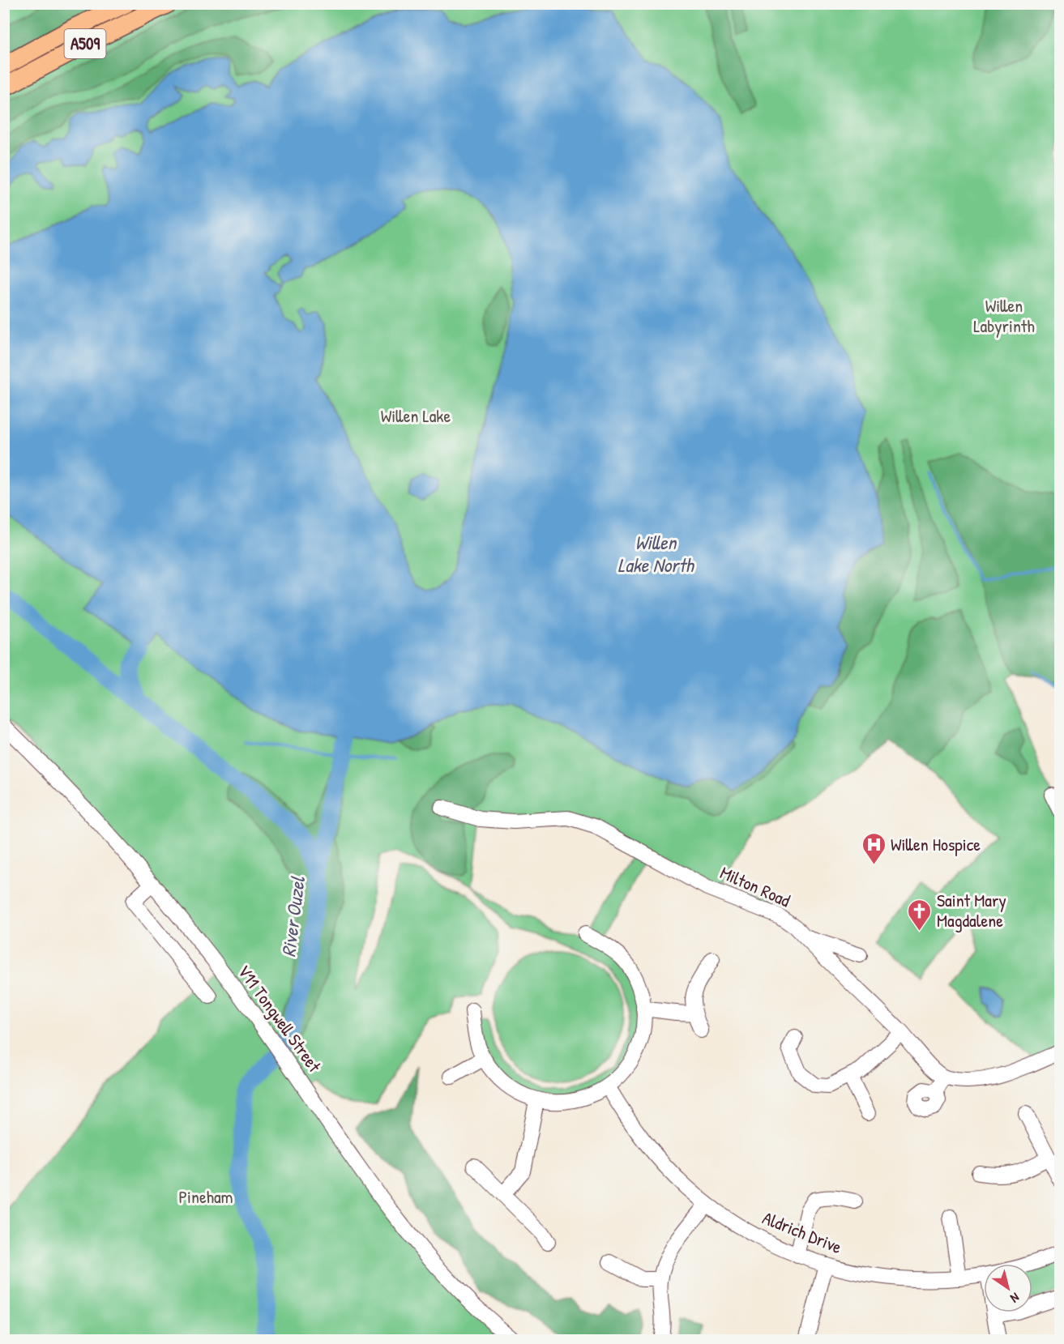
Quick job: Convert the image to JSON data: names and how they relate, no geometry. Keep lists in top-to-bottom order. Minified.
{"streets":{"main road":["A509"],"street":["Milton Road","V11 Tongwell Street","Aldrich Drive"]},"water":["Willen Lake North","River Ouzel"],"parks":["Willen Labyrinth","Willen Lake","Pineham"],"places":{"hospital":["Willen Hospice"],"church":["Saint Mary Magdalene"]},"north":"bottom right"}
